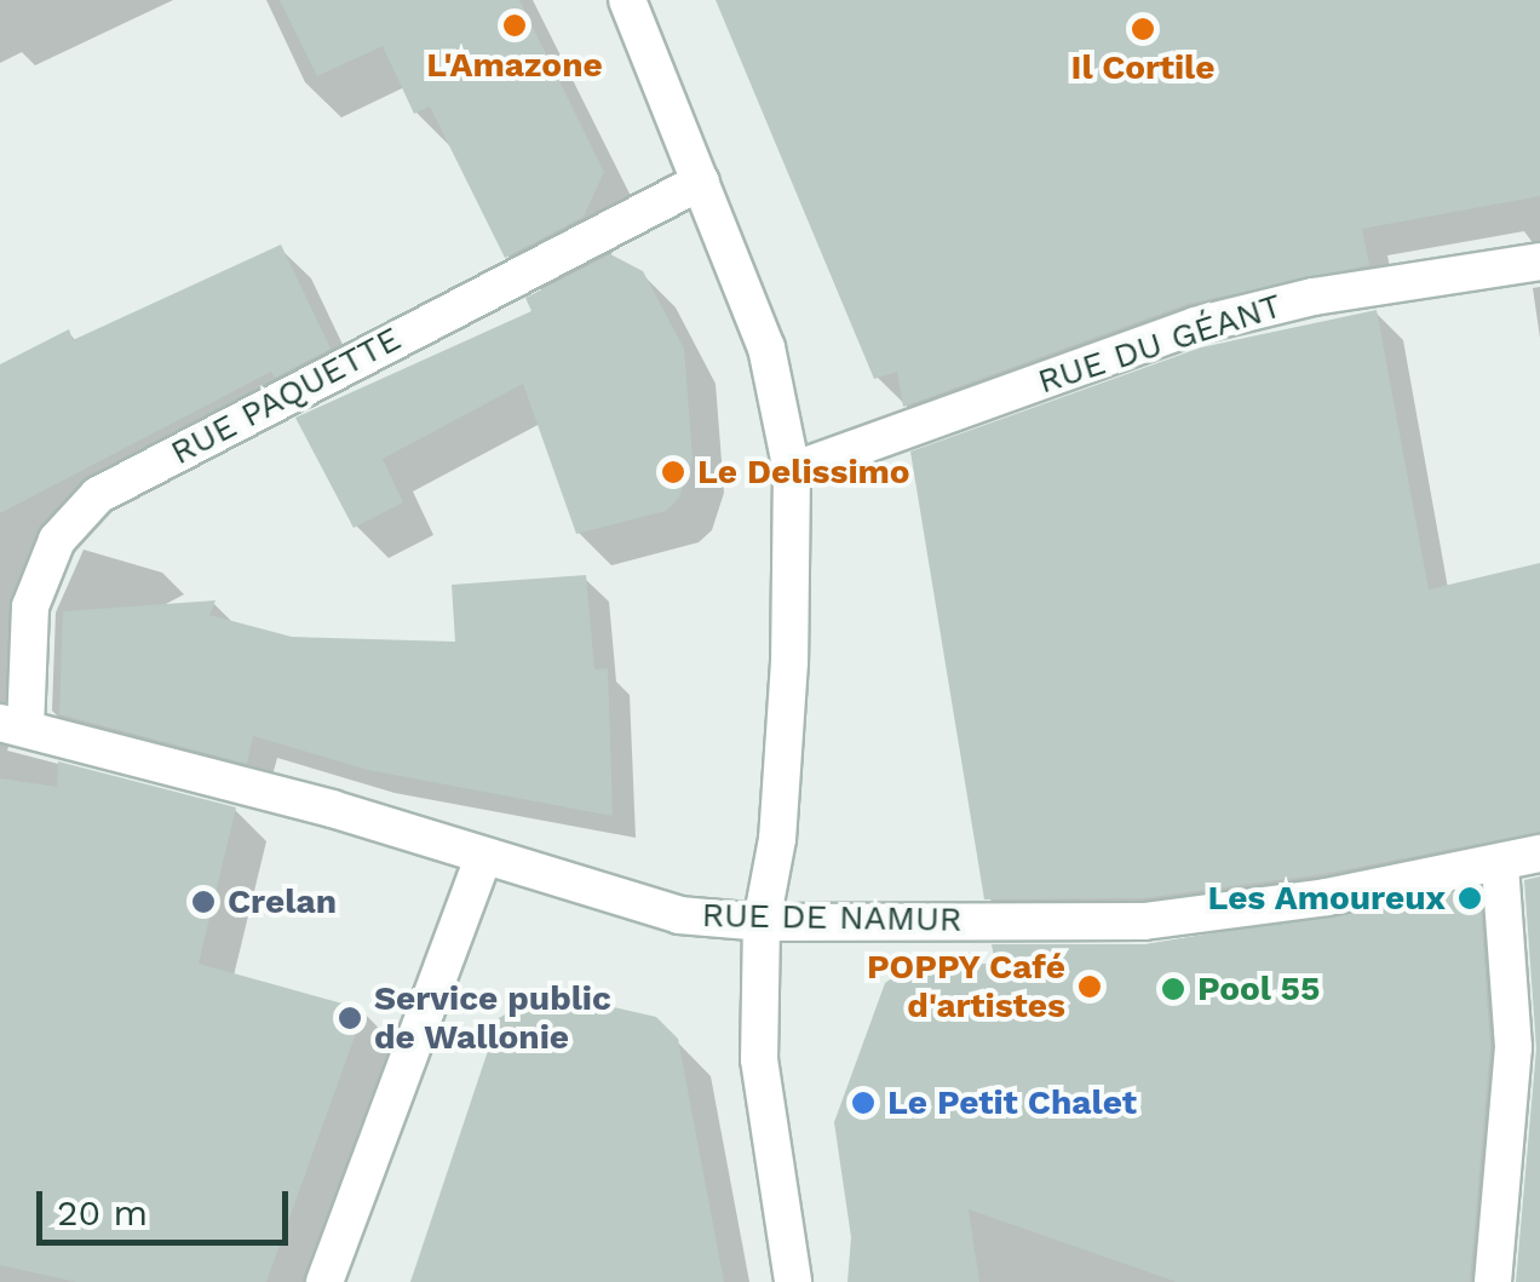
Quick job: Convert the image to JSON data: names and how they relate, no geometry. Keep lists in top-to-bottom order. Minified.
{"streets":{"street":["RUE DU GÉANT","RUE PAQUETTE","RUE DE NAMUR"]},"crossings":[["RUE PAQUETTE","RUE DE NAMUR"]],"places":["L'Amazone","Il Cortile","Le Delissimo","Les Amoureux","Crelan","POPPY Café d'artistes","Pool 55","Service public de Wallonie","Le Petit Chalet"],"scale_bar":"20 m"}
